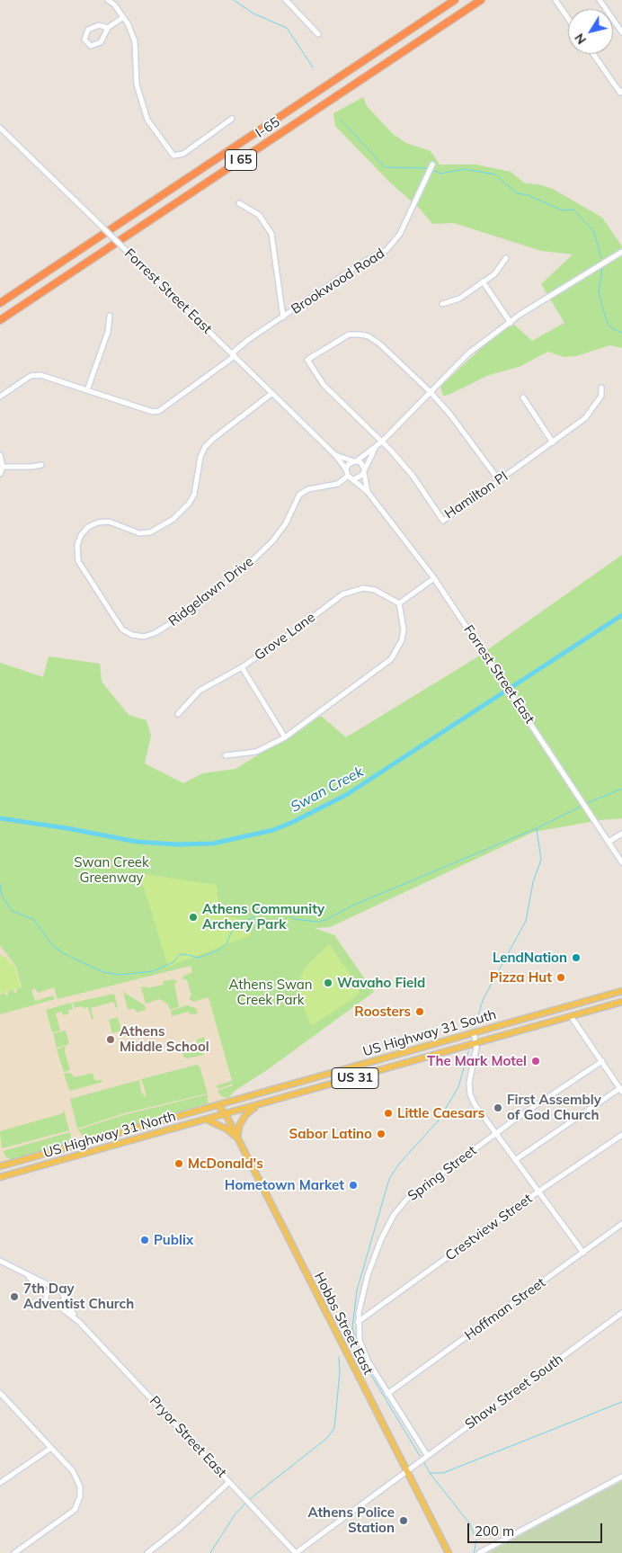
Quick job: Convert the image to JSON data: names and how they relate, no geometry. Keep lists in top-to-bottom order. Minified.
{"streets":{"highway":["I-65","I 65"],"main road":["US Highway 31 South","US 31","US Highway 31 North","Hobbs Street East"],"street":["Brookwood Road","Forrest Street East","Hamilton Pl","Ridgelawn Drive","Grove Lane","Spring Street","Crestview Street","Hoffman Street","Shaw Street South","Pryor Street East"]},"crossings":[["Brookwood Road","Forrest Street East"],["Forrest Street East","Ridgelawn Drive"],["US Highway 31 South","US Highway 31 North"],["US Highway 31 South","Hobbs Street East"],["US Highway 31 North","Hobbs Street East"],["Spring Street","Crestview Street"],["Spring Street","Hoffman Street"],["Spring Street","Shaw Street South"],["Hobbs Street East","Shaw Street South"],["Shaw Street South","Pryor Street East"]],"water":["Swan Creek"],"parks":["Swan Creek Greenway","Athens Swan Creek Park"],"places":["Athens Community Archery Park","LendNation","Pizza Hut","Wavaho Field","Roosters","Athens Middle School","The Mark Motel","First Assembly of God Church","Little Caesars","Sabor Latino","McDonald's","Hometown Market","Publix","7th Day Adventist Church","Athens Police Station"],"scale_bar":"200 m","north":"bottom left"}
